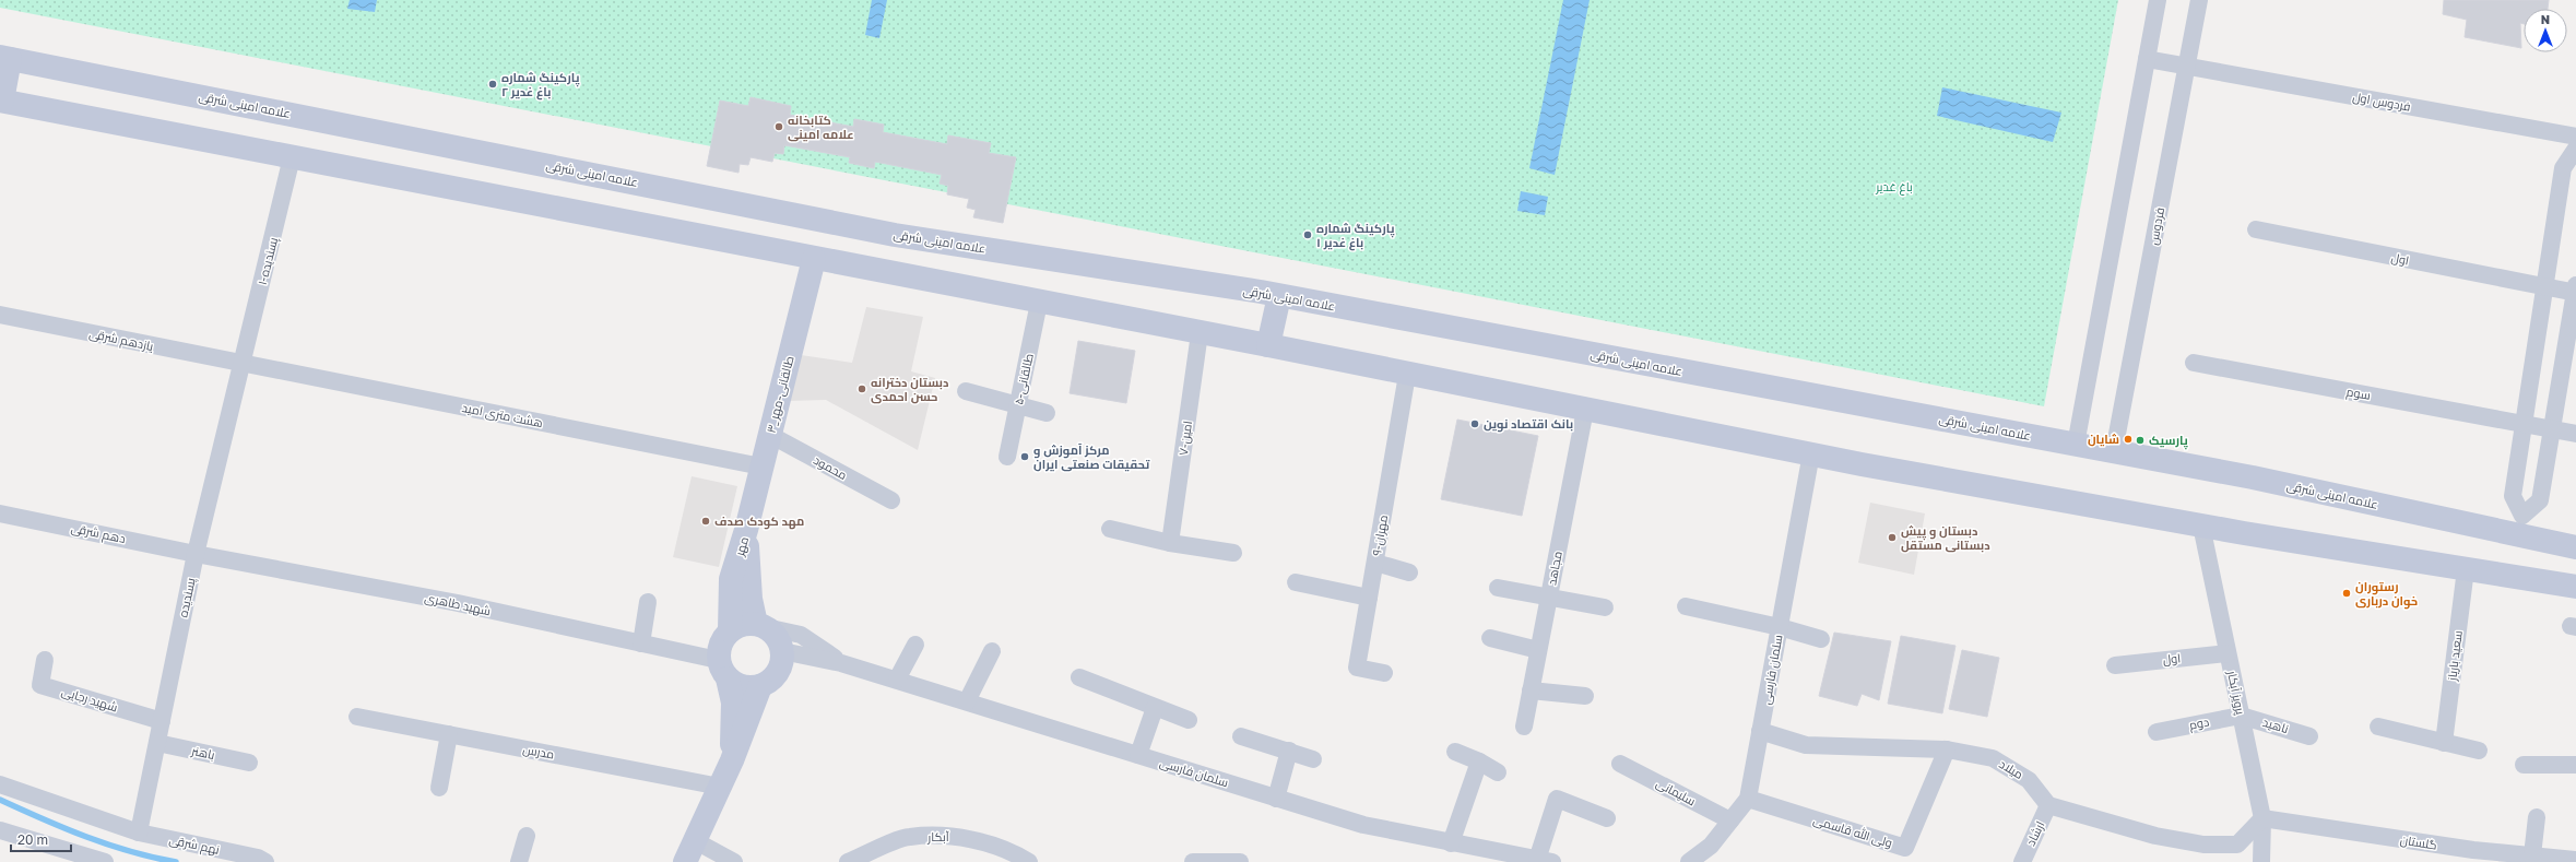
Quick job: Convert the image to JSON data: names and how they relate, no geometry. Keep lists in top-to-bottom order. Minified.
{"streets":{"main road":["علامه امینی شرقی","۳_طالقانی-مهر","مهر"],"street":["فردوس اول","فردوس","اول","۱-پسندیده","یازدهم شرقی","۵-طالقانی","سوم","هشت متری امید","۷-امین","محمود","دهم شرقی","۹-مهران","مجاهد","پسندیده","شهید طاهری","سعید باریاز","سلمان فارسی","پرویز آبکار","شهید رجایی","دوم","ناهید","مدرس","باهنر","میلاد","سلیمانی","ولی الله قاسمی","ارشاد","آبکار","گلستان","نهم شرقی"]},"crossings":[["فردوس اول","فردوس"],["علامه امینی شرقی","فردوس"],["اول","پرویز آبکار"],["۱-پسندیده","یازدهم شرقی"],["۱-پسندیده","هشت متری امید"],["۱-پسندیده","پسندیده"],["یازدهم شرقی","هشت متری امید"],["یازدهم شرقی","پسندیده"],["۳_طالقانی-مهر","هشت متری امید"],["۳_طالقانی-مهر","محمود"],["۳_طالقانی-مهر","مهر"],["هشت متری امید","پسندیده"],["دهم شرقی","پسندیده"],["دهم شرقی","شهید طاهری"],["مهر","شهید طاهری"],["مهر","سلمان فارسی"],["پسندیده","شهید طاهری"],["پسندیده","شهید رجایی"],["پسندیده","باهنر"],["پسندیده","نهم شرقی"],["شهید طاهری","سلمان فارسی"],["سلمان فارسی","میلاد"],["سلمان فارسی","سلیمانی"],["سلمان فارسی","ولی الله قاسمی"],["پرویز آبکار","دوم"],["پرویز آبکار","ناهید"],["پرویز آبکار","گلستان"],["دوم","ناهید"],["میلاد","ولی الله قاسمی"],["میلاد","ارشاد"]],"parks":["باغ غدیر"],"places":["پارکینگ شماره ۲ باغ غدیر","کتابخانه علامه امینی","پارکینگ شماره ۱ باغ غدیر","دبستان دخترانه حسن احمدی","بانک اقتصاد نوین","شایان","پارسیک","مرکز آموزش و تحقیقات صنعتی ایران","مهد کودک صدف","دبستان و پیش دبستانی مستقل","رستوران خوان درباری"],"scale_bar":"20 m","north":"top"}
